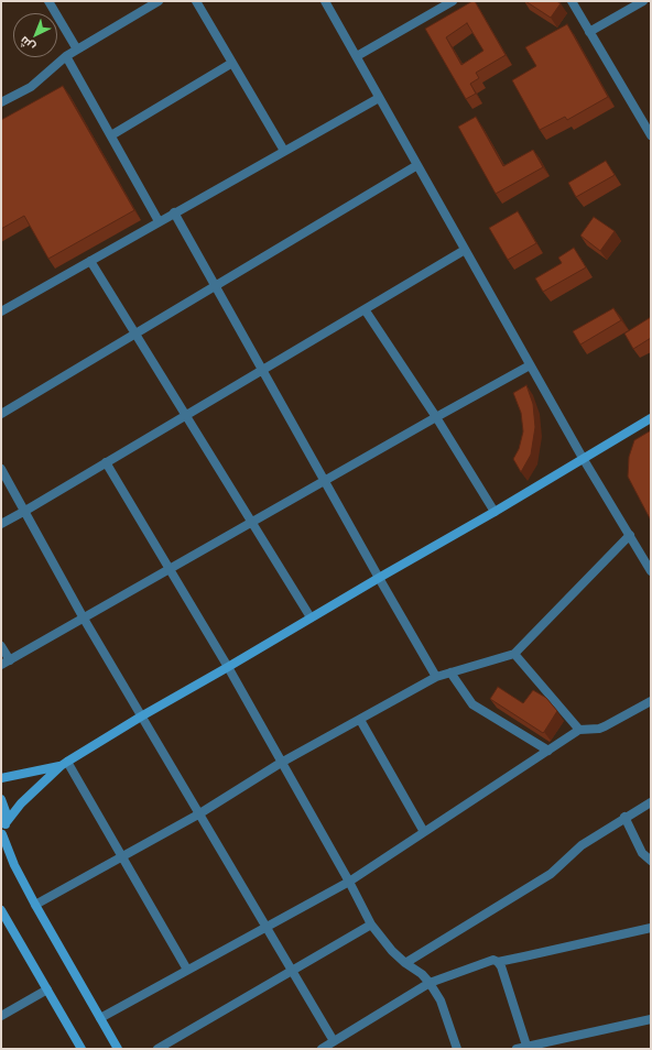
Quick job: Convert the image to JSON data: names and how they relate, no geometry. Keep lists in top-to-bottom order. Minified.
{"north":"bottom left"}
